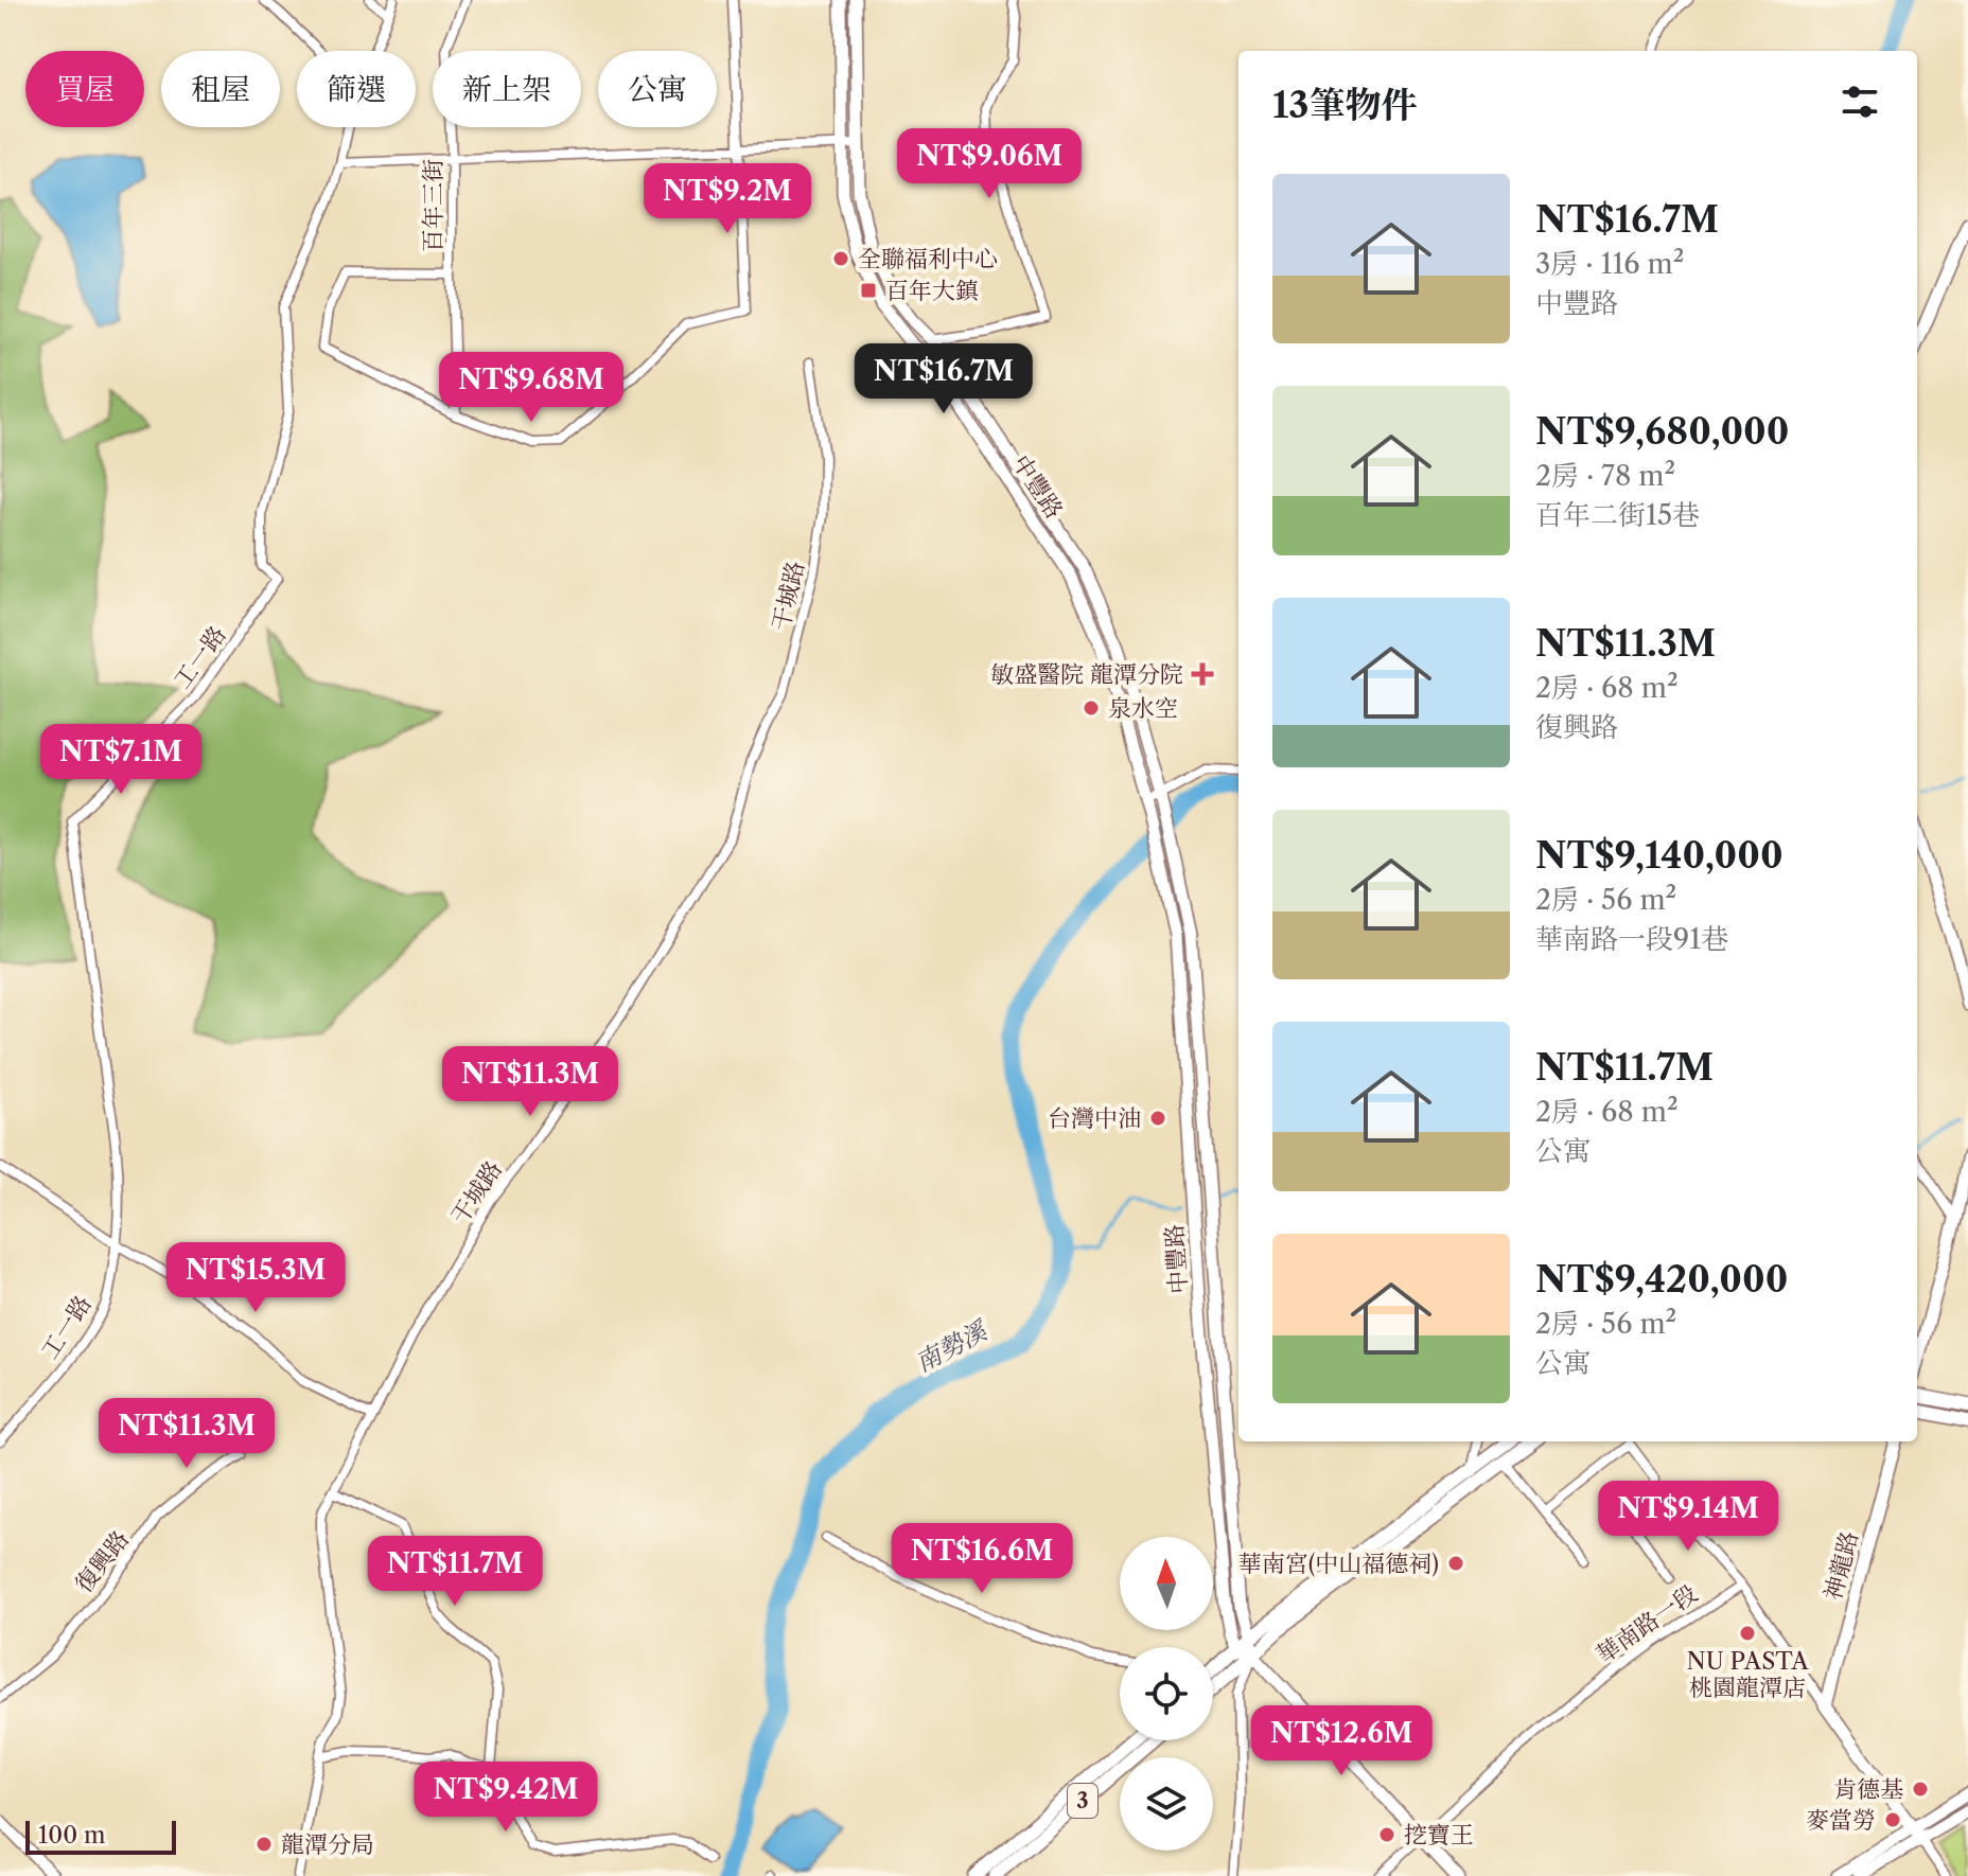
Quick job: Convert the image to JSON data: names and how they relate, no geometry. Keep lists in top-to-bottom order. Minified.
{"streets":{"main road":["中豐路","神龍路","3"],"street":["百年三街","干城路","工一路","復興路","華南路一段"]},"water":["南勢溪"],"places":{"other":["全聯福利中心","泉水空","台灣中油","華南宮(中山福德祠)","NU PASTA 桃園龍潭店","肯德基","麥當勞","挖寶王","龍潭分局"],"transit":["百年大鎮"],"health":["敏盛醫院 龍潭分院"]},"scale_bar":"100 m","north":"top","page":{"chip":["買屋","租屋","篩選","新上架","公寓"],"heading":"13筆物件","price":["NT$9.06M","NT$9.2M","NT$16.7M","NT$9.68M","NT$7.1M","NT$11.3M","NT$15.3M","NT$11.3M","NT$9.14M","NT$16.6M","NT$11.7M","NT$12.6M","NT$9.42M"],"list":[{"name":"NT$16.7M","note":"3房 · 116 m² · 中豐路"},{"name":"NT$9,680,000","note":"2房 · 78 m² · 百年二街15巷"},{"name":"NT$11.3M","note":"2房 · 68 m² · 復興路"},{"name":"NT$9,140,000","note":"2房 · 56 m² · 華南路一段91巷"},{"name":"NT$11.7M","note":"2房 · 68 m² · 公寓"},{"name":"NT$9,420,000","note":"2房 · 56 m² · 公寓"}],"scale":"100 m"}}
